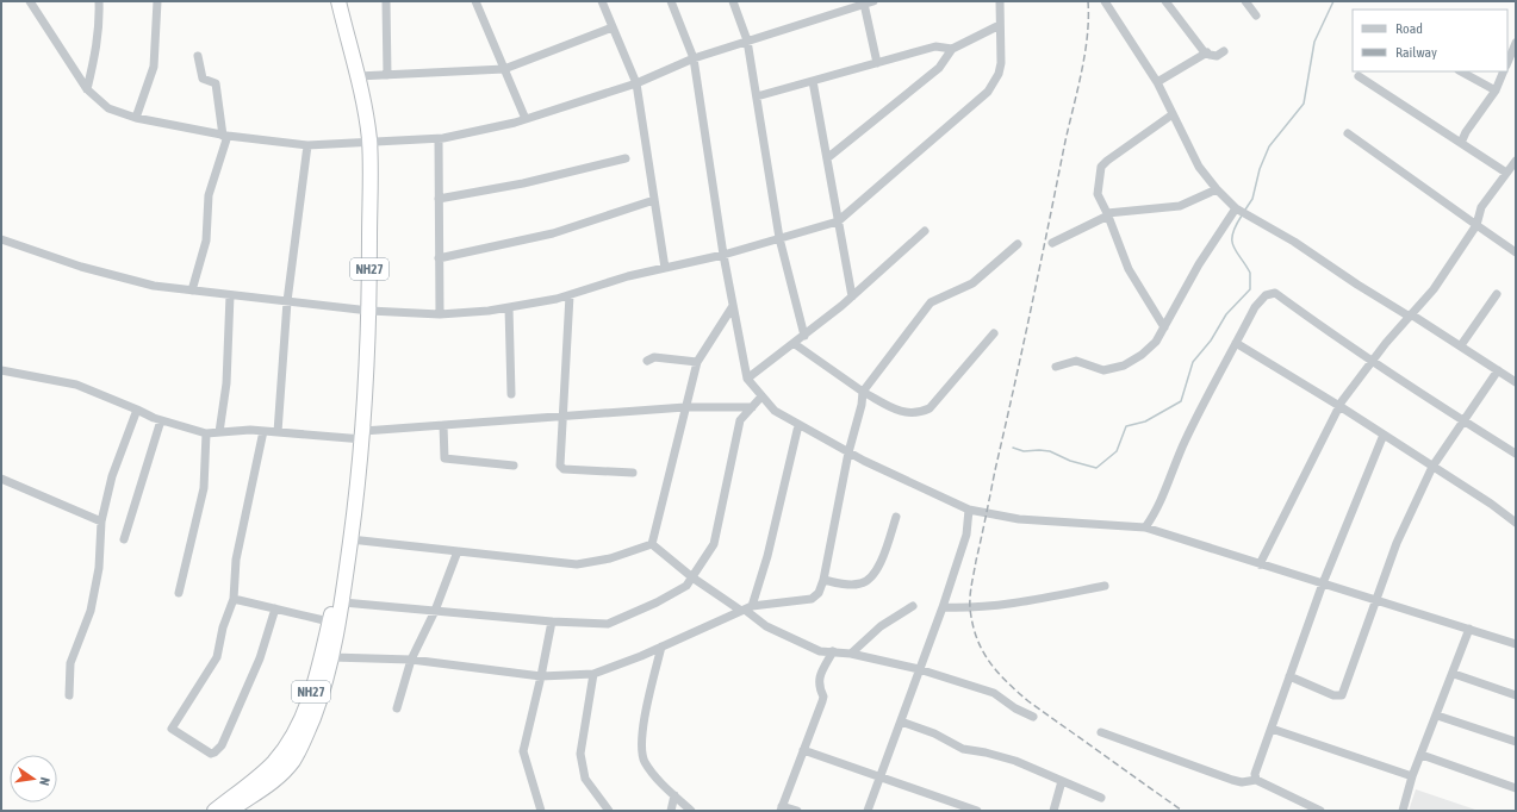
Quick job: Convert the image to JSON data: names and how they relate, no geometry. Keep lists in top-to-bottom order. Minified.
{"streets":{"highway":["NH27"]},"legend":["Road","Railway"],"north":"right"}
